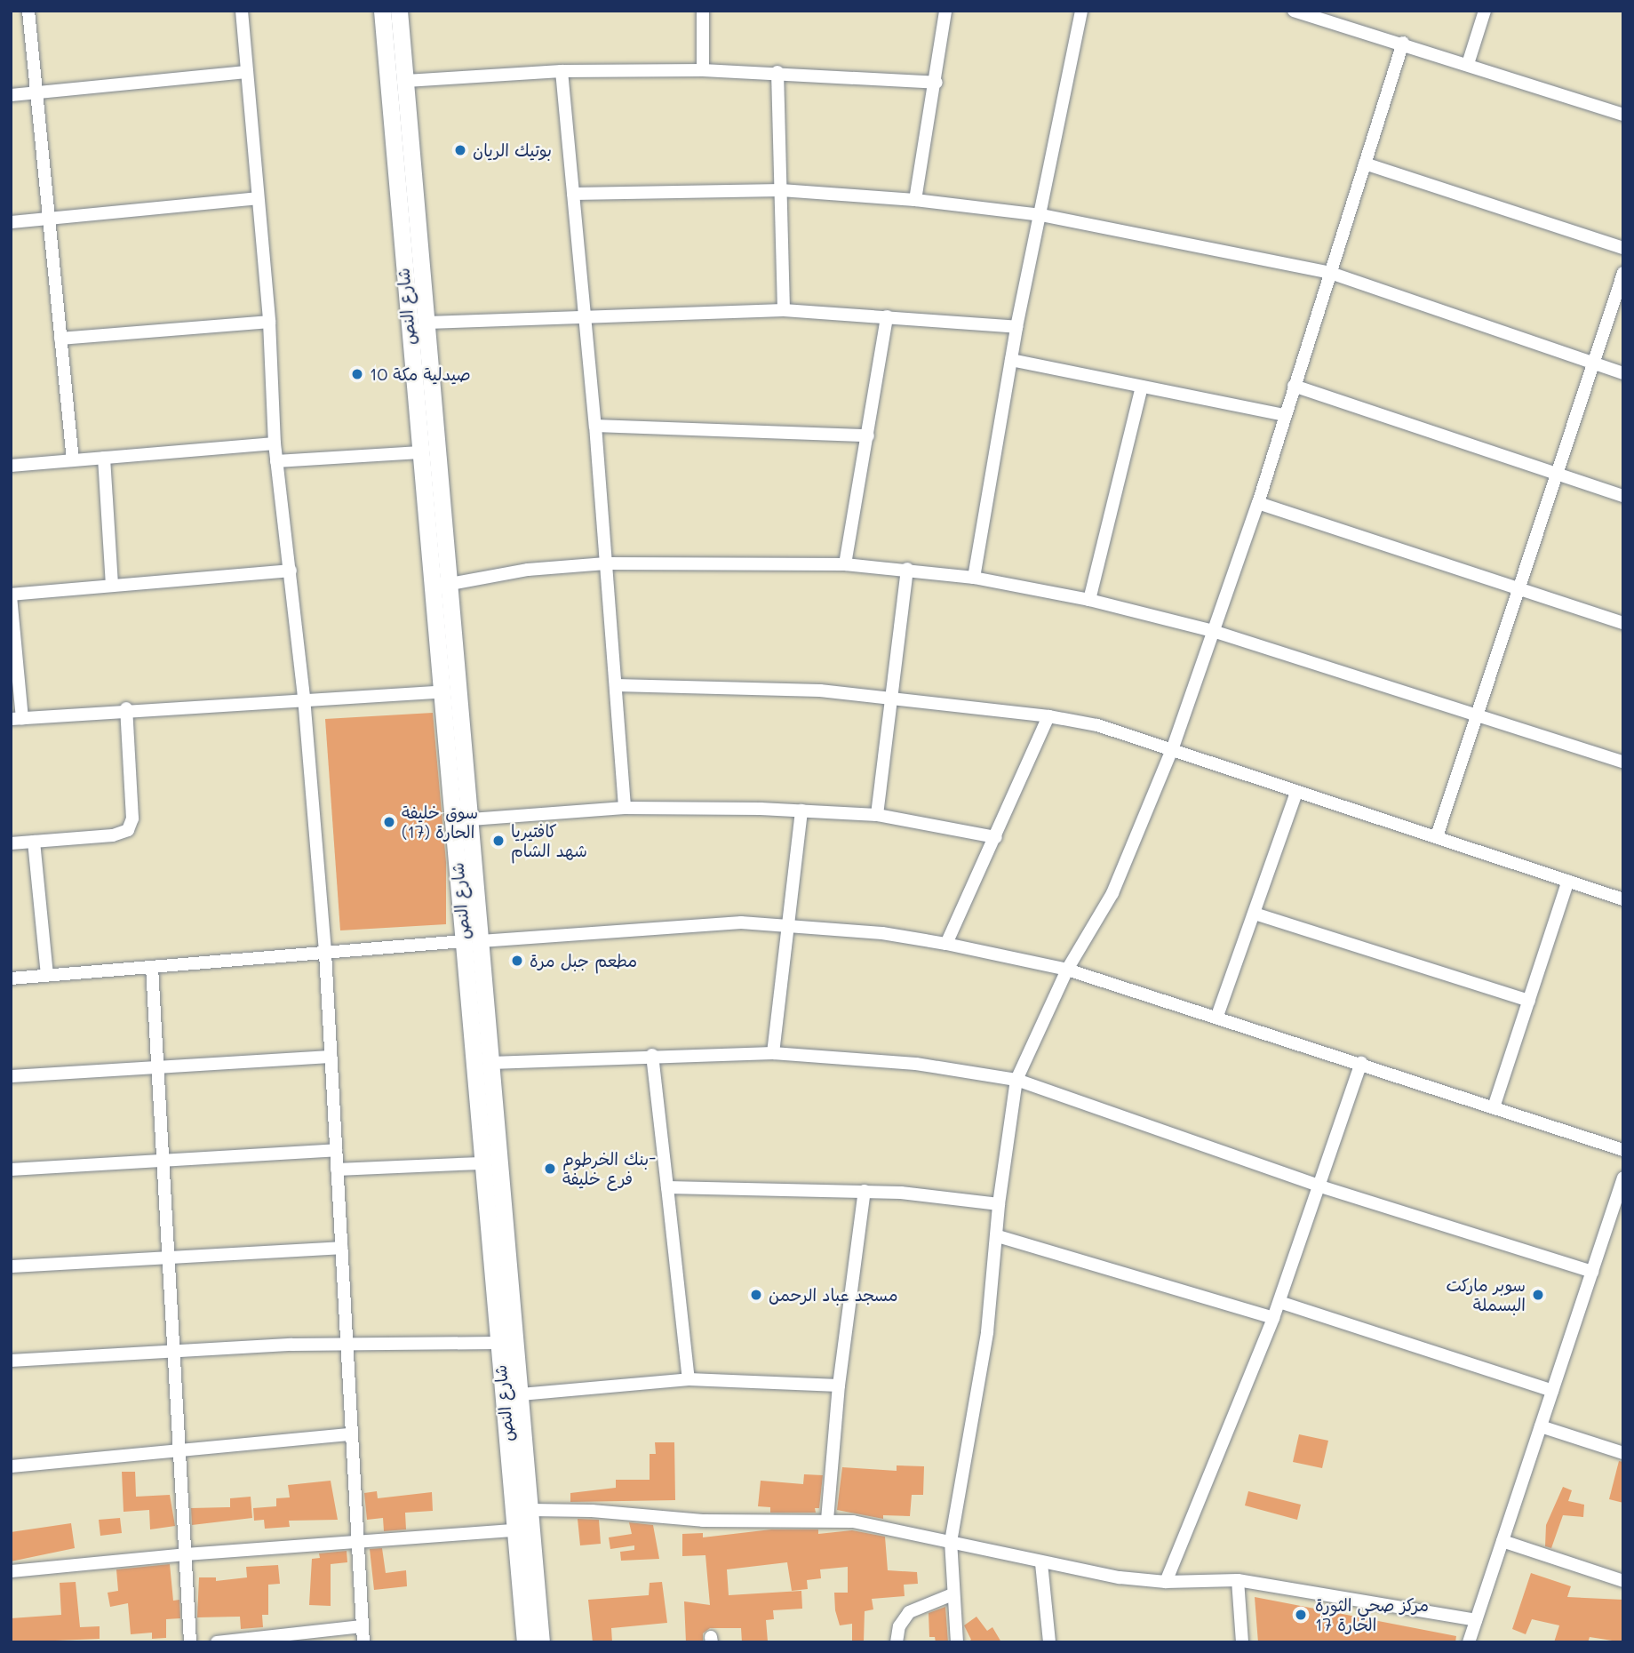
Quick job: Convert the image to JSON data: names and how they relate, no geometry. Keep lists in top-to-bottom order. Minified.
{"streets":{"main road":["شارع النص"]},"places":["بوتيك الريان","صيدلية مكة 10","سوق خليفة الحارة (17)","كافتيريا شهد الشام","مطعم جبل مرة","بنك الخرطوم- فرع خليفة","مسجد عباد الرحمن","سوبر ماركت البسملة","مركز صحي الثورة الحارة 17"]}
